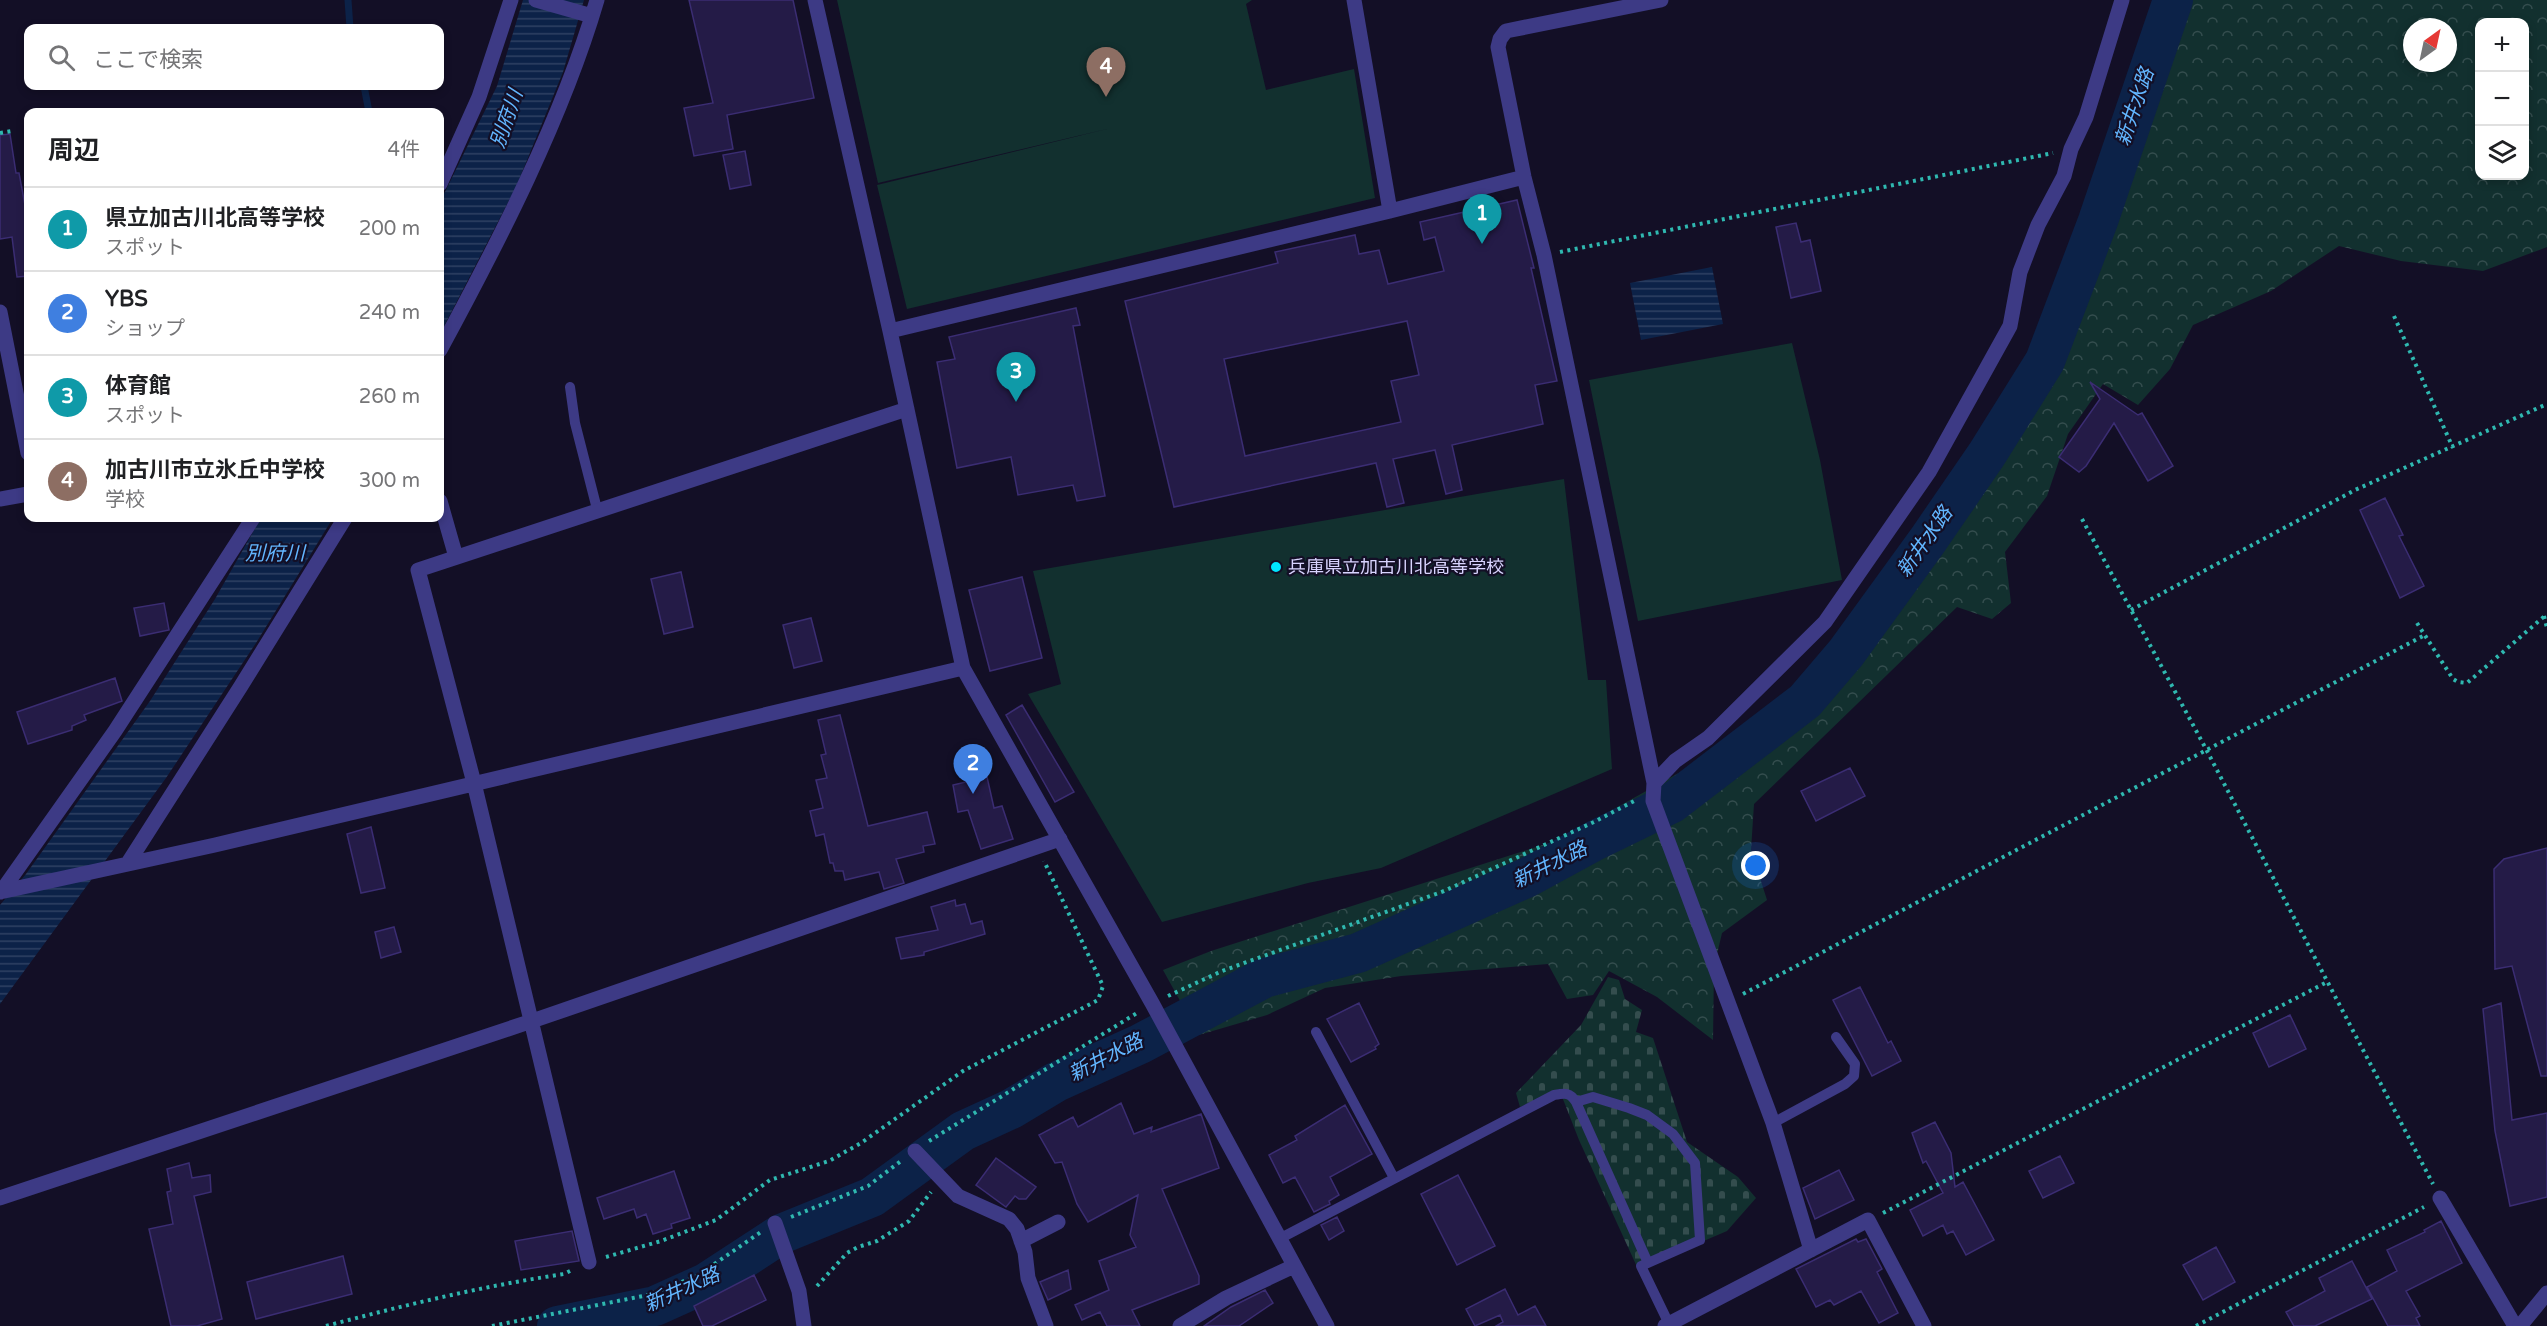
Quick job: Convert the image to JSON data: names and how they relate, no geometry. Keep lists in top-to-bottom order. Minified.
{"water":["新井水路","別府川"],"places":["兵庫県立加古川北高等学校"],"north":"top right","page":{"map_buttons":["+","−"],"search":"ここで検索","pins":["4","1","3","2"],"heading":["周辺","4件"],"list":[{"mark":"1","name":"県立加古川北高等学校","note":"スポット","value":"200 m"},{"mark":"2","name":"YBS","note":"ショップ","value":"240 m"},{"mark":"3","name":"体育館","note":"スポット","value":"260 m"},{"mark":"4","name":"加古川市立氷丘中学校","note":"学校","value":"300 m"}]}}
